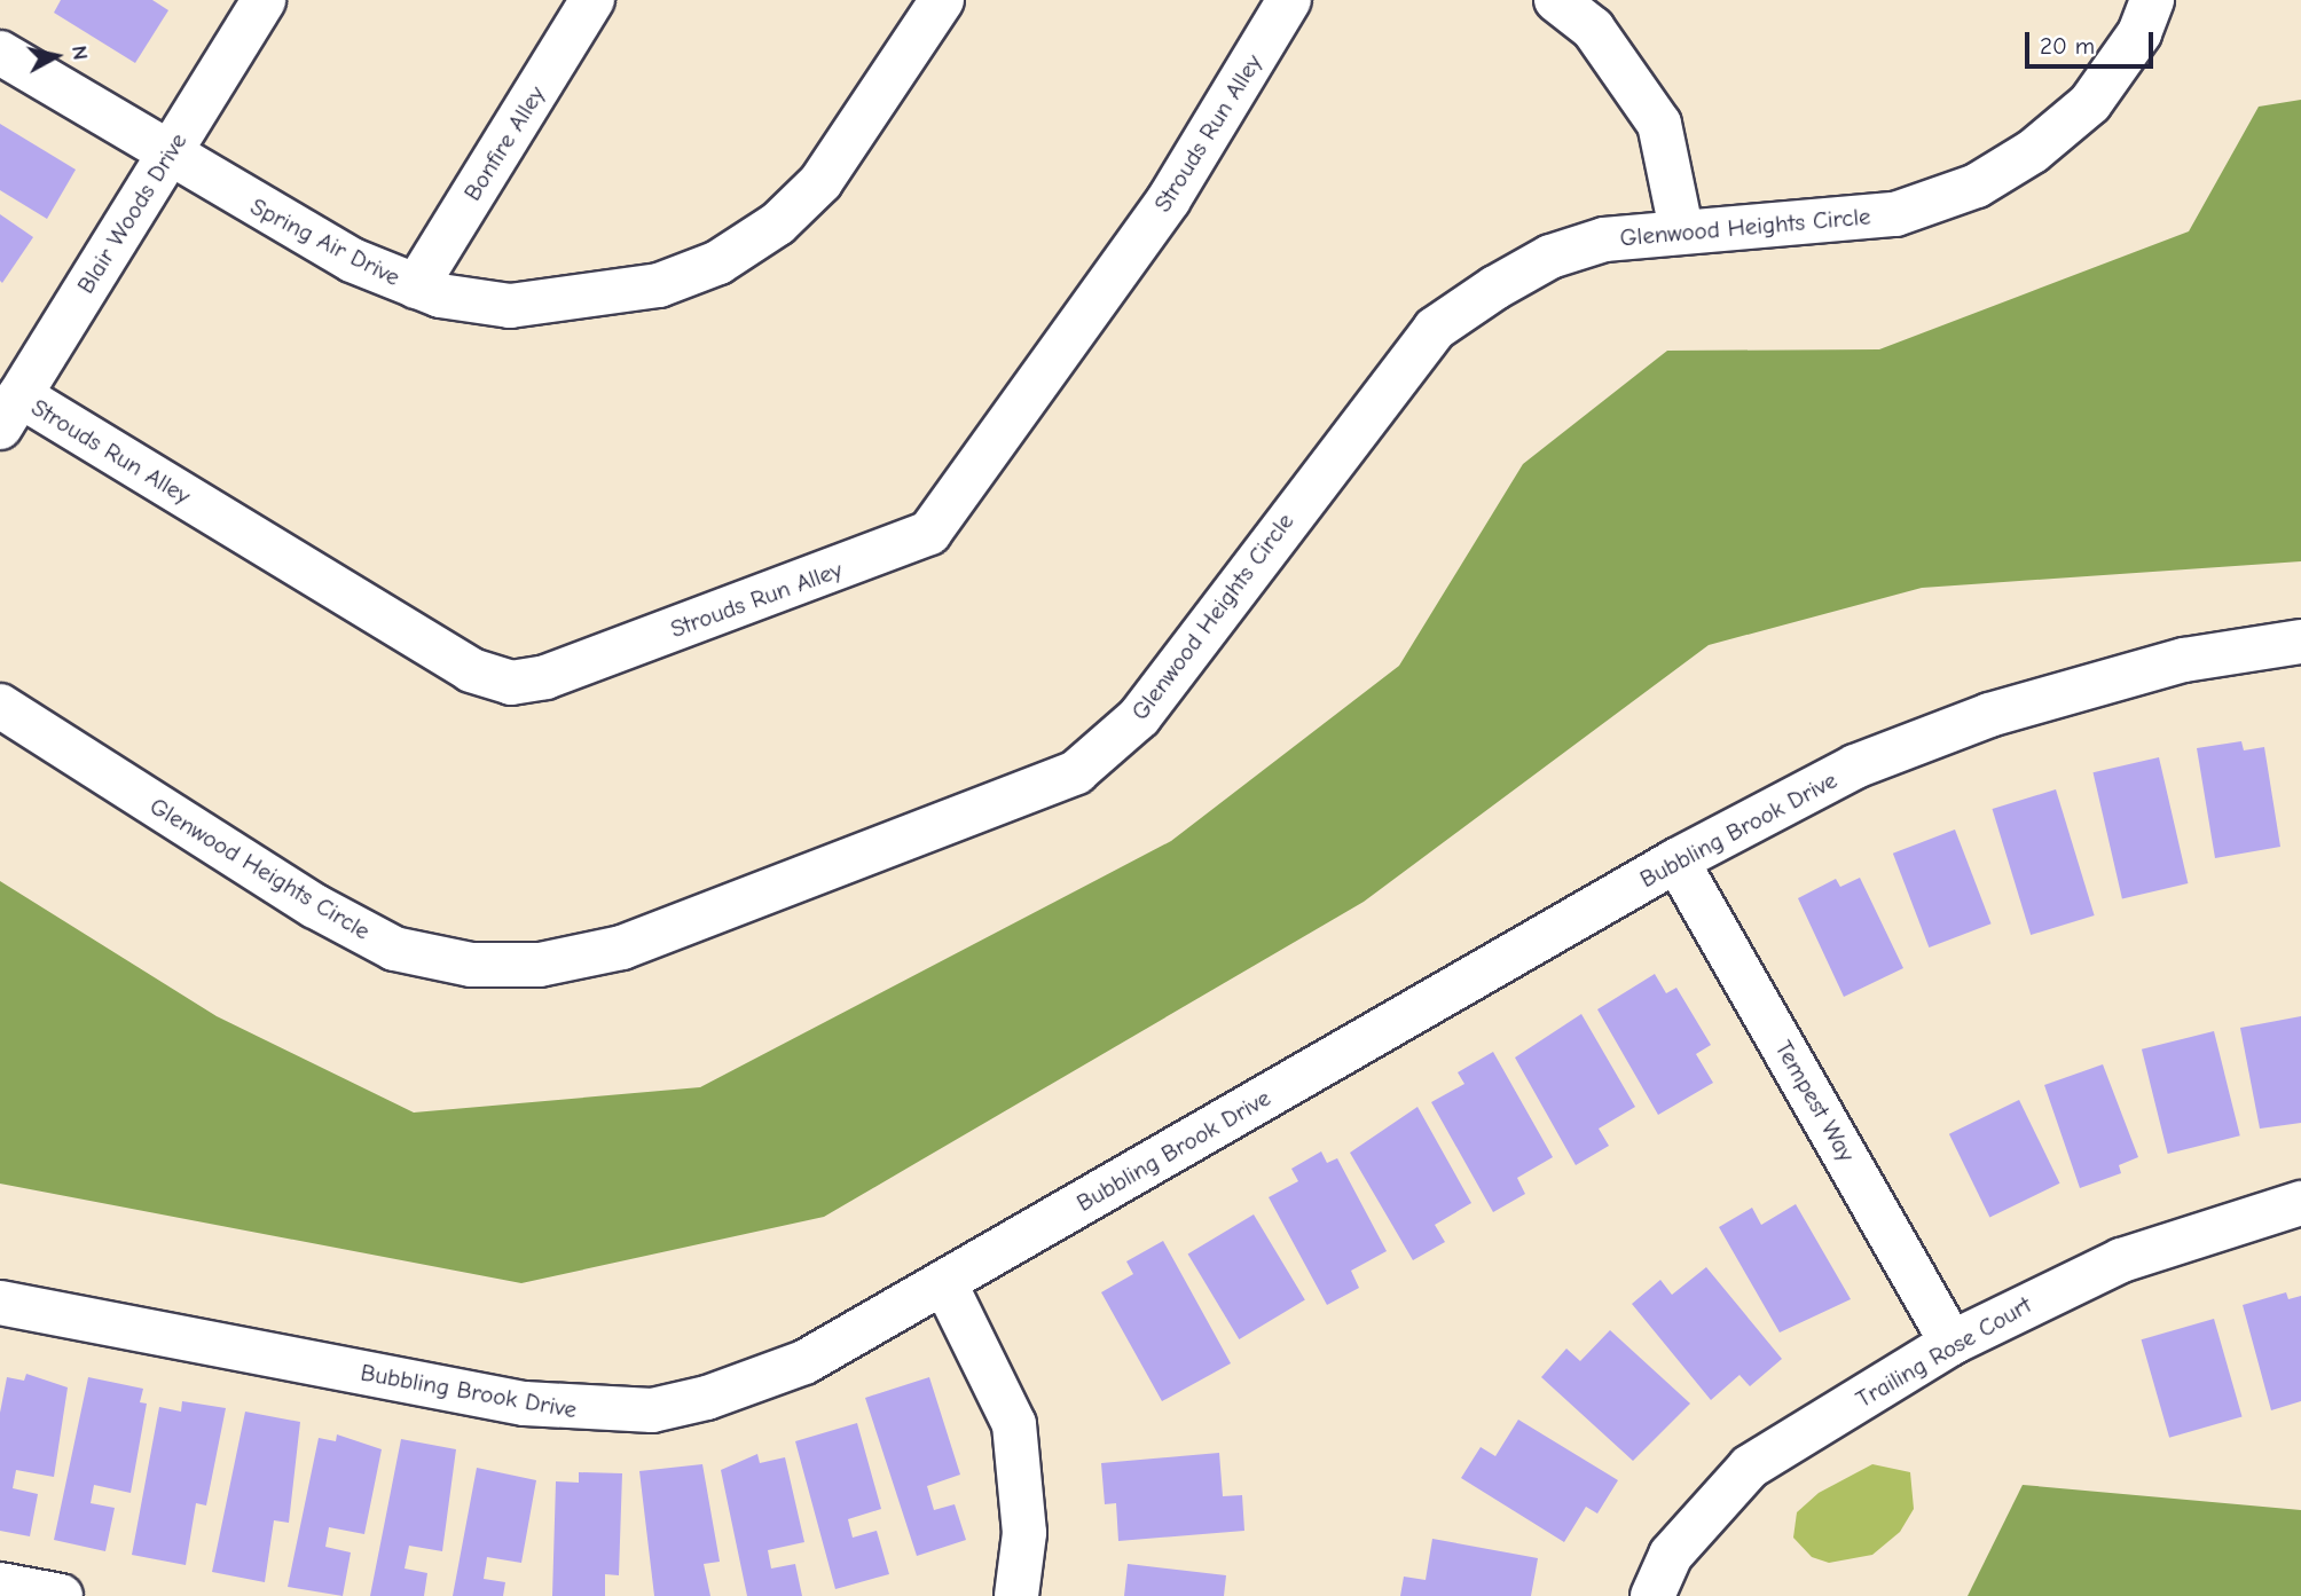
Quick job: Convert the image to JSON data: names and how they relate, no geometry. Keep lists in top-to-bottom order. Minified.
{"streets":{"street":["Strouds Run Alley","Bonfire Alley","Blair Woods Drive","Glenwood Heights Circle","Spring Air Drive","Bubbling Brook Drive","Tempest Way","Trailing Rose Court"]},"crossings":[["Strouds Run Alley","Blair Woods Drive"],["Bonfire Alley","Spring Air Drive"],["Blair Woods Drive","Spring Air Drive"],["Bubbling Brook Drive","Tempest Way"],["Tempest Way","Trailing Rose Court"]],"scale_bar":"20 m","north":"right"}
